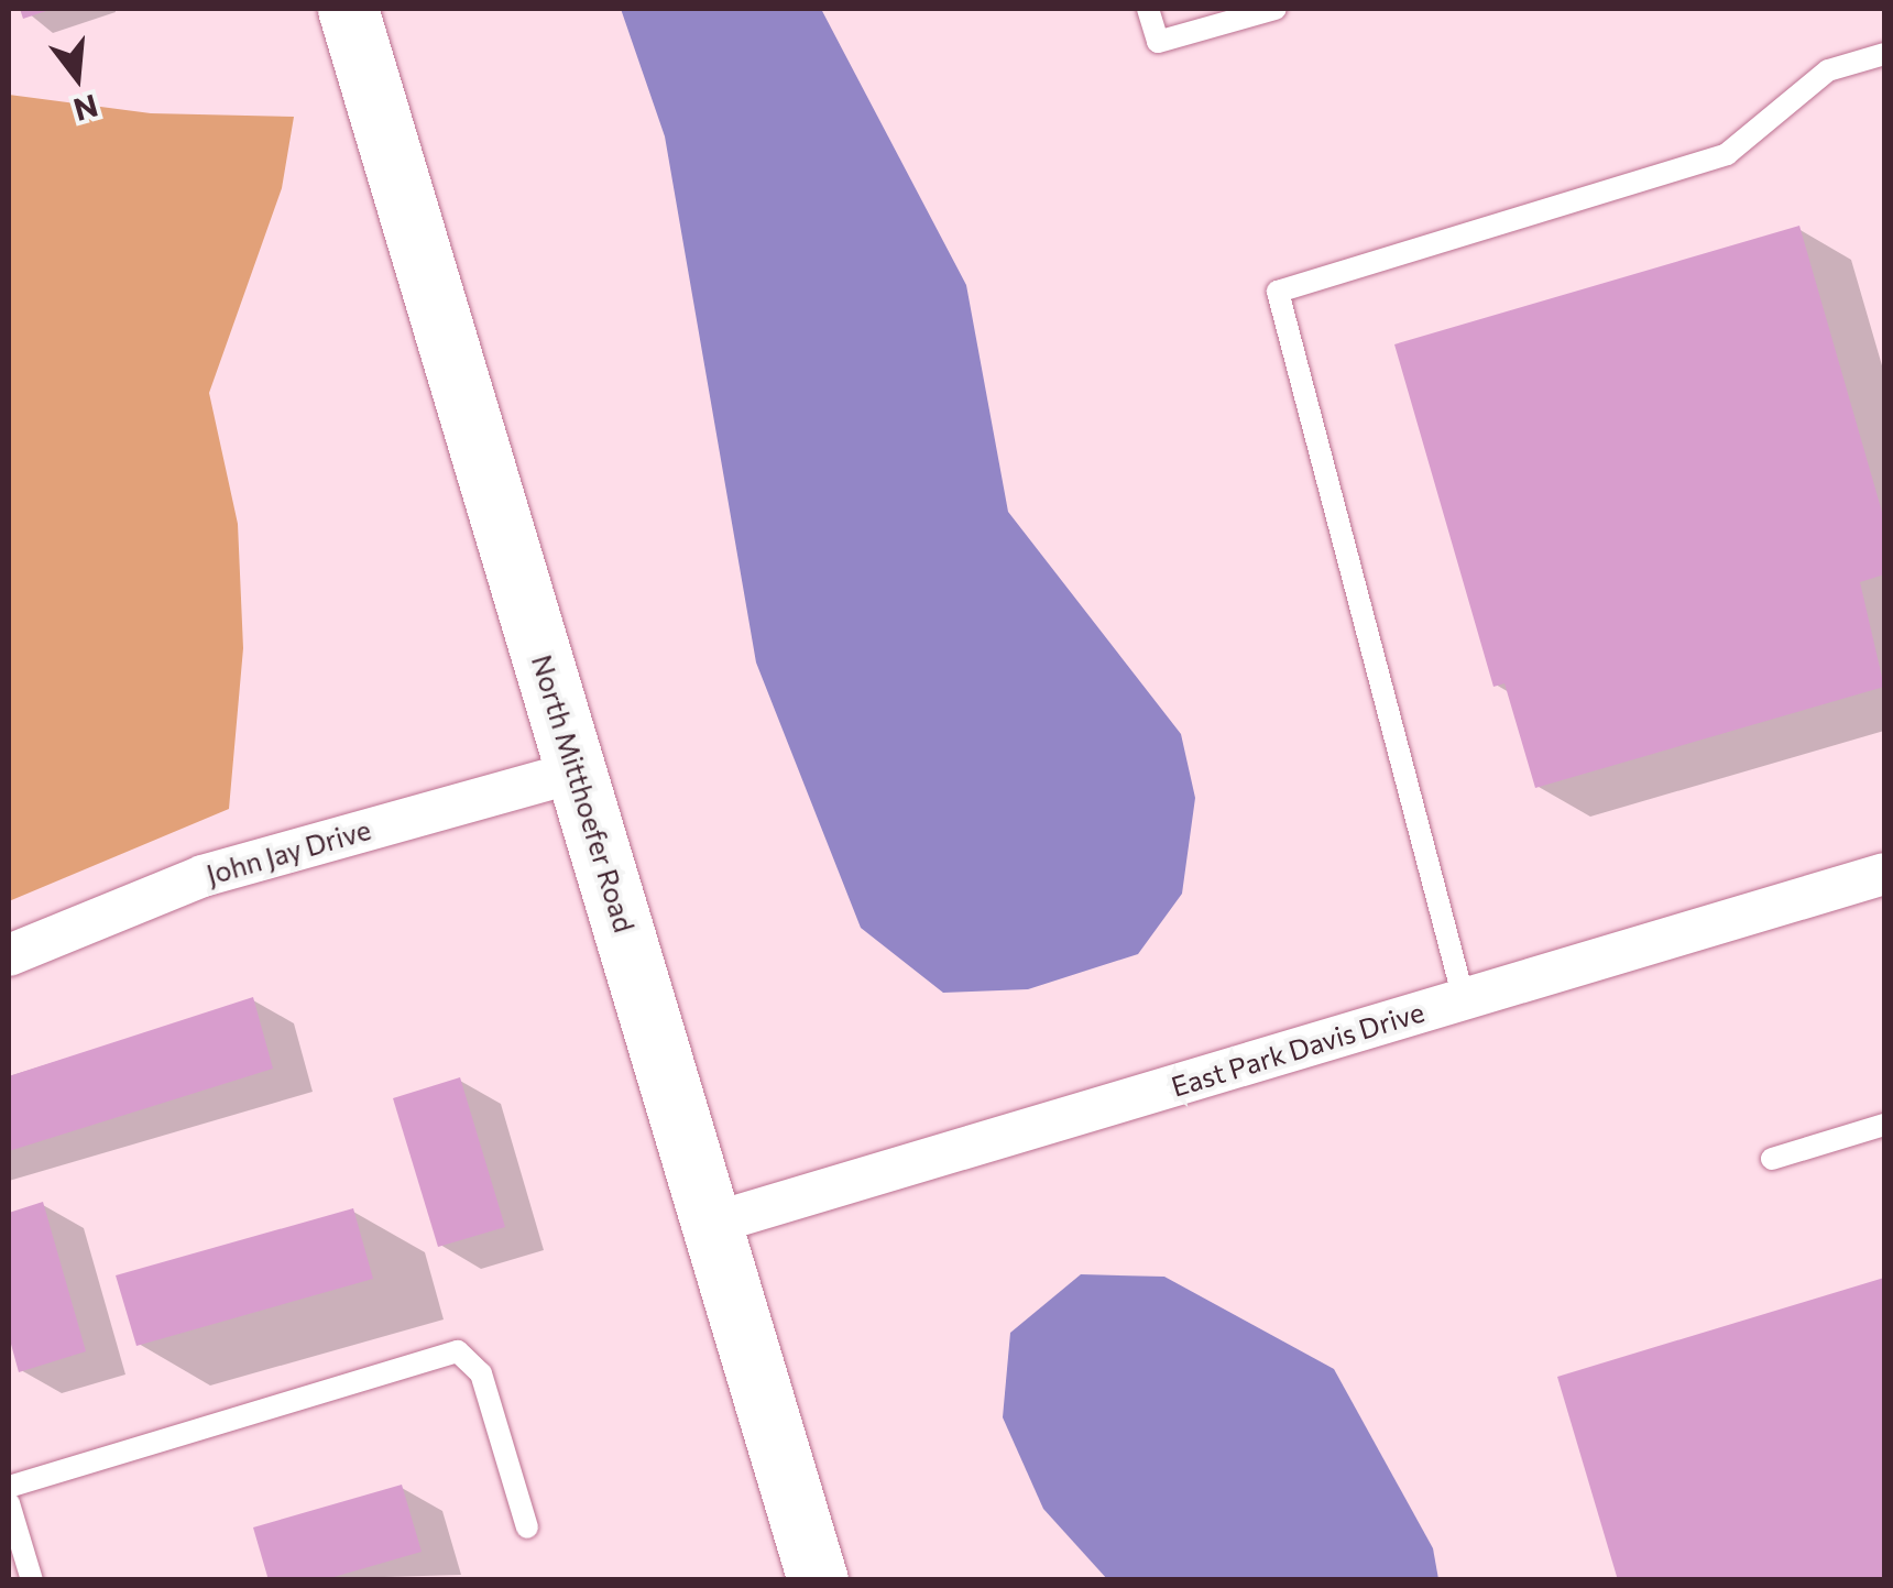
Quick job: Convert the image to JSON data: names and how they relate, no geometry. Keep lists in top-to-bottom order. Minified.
{"streets":{"main road":["North Mitthoefer Road"],"street":["John Jay Drive","East Park Davis Drive"]},"crossings":[["North Mitthoefer Road","John Jay Drive"],["North Mitthoefer Road","East Park Davis Drive"]],"north":"bottom"}
